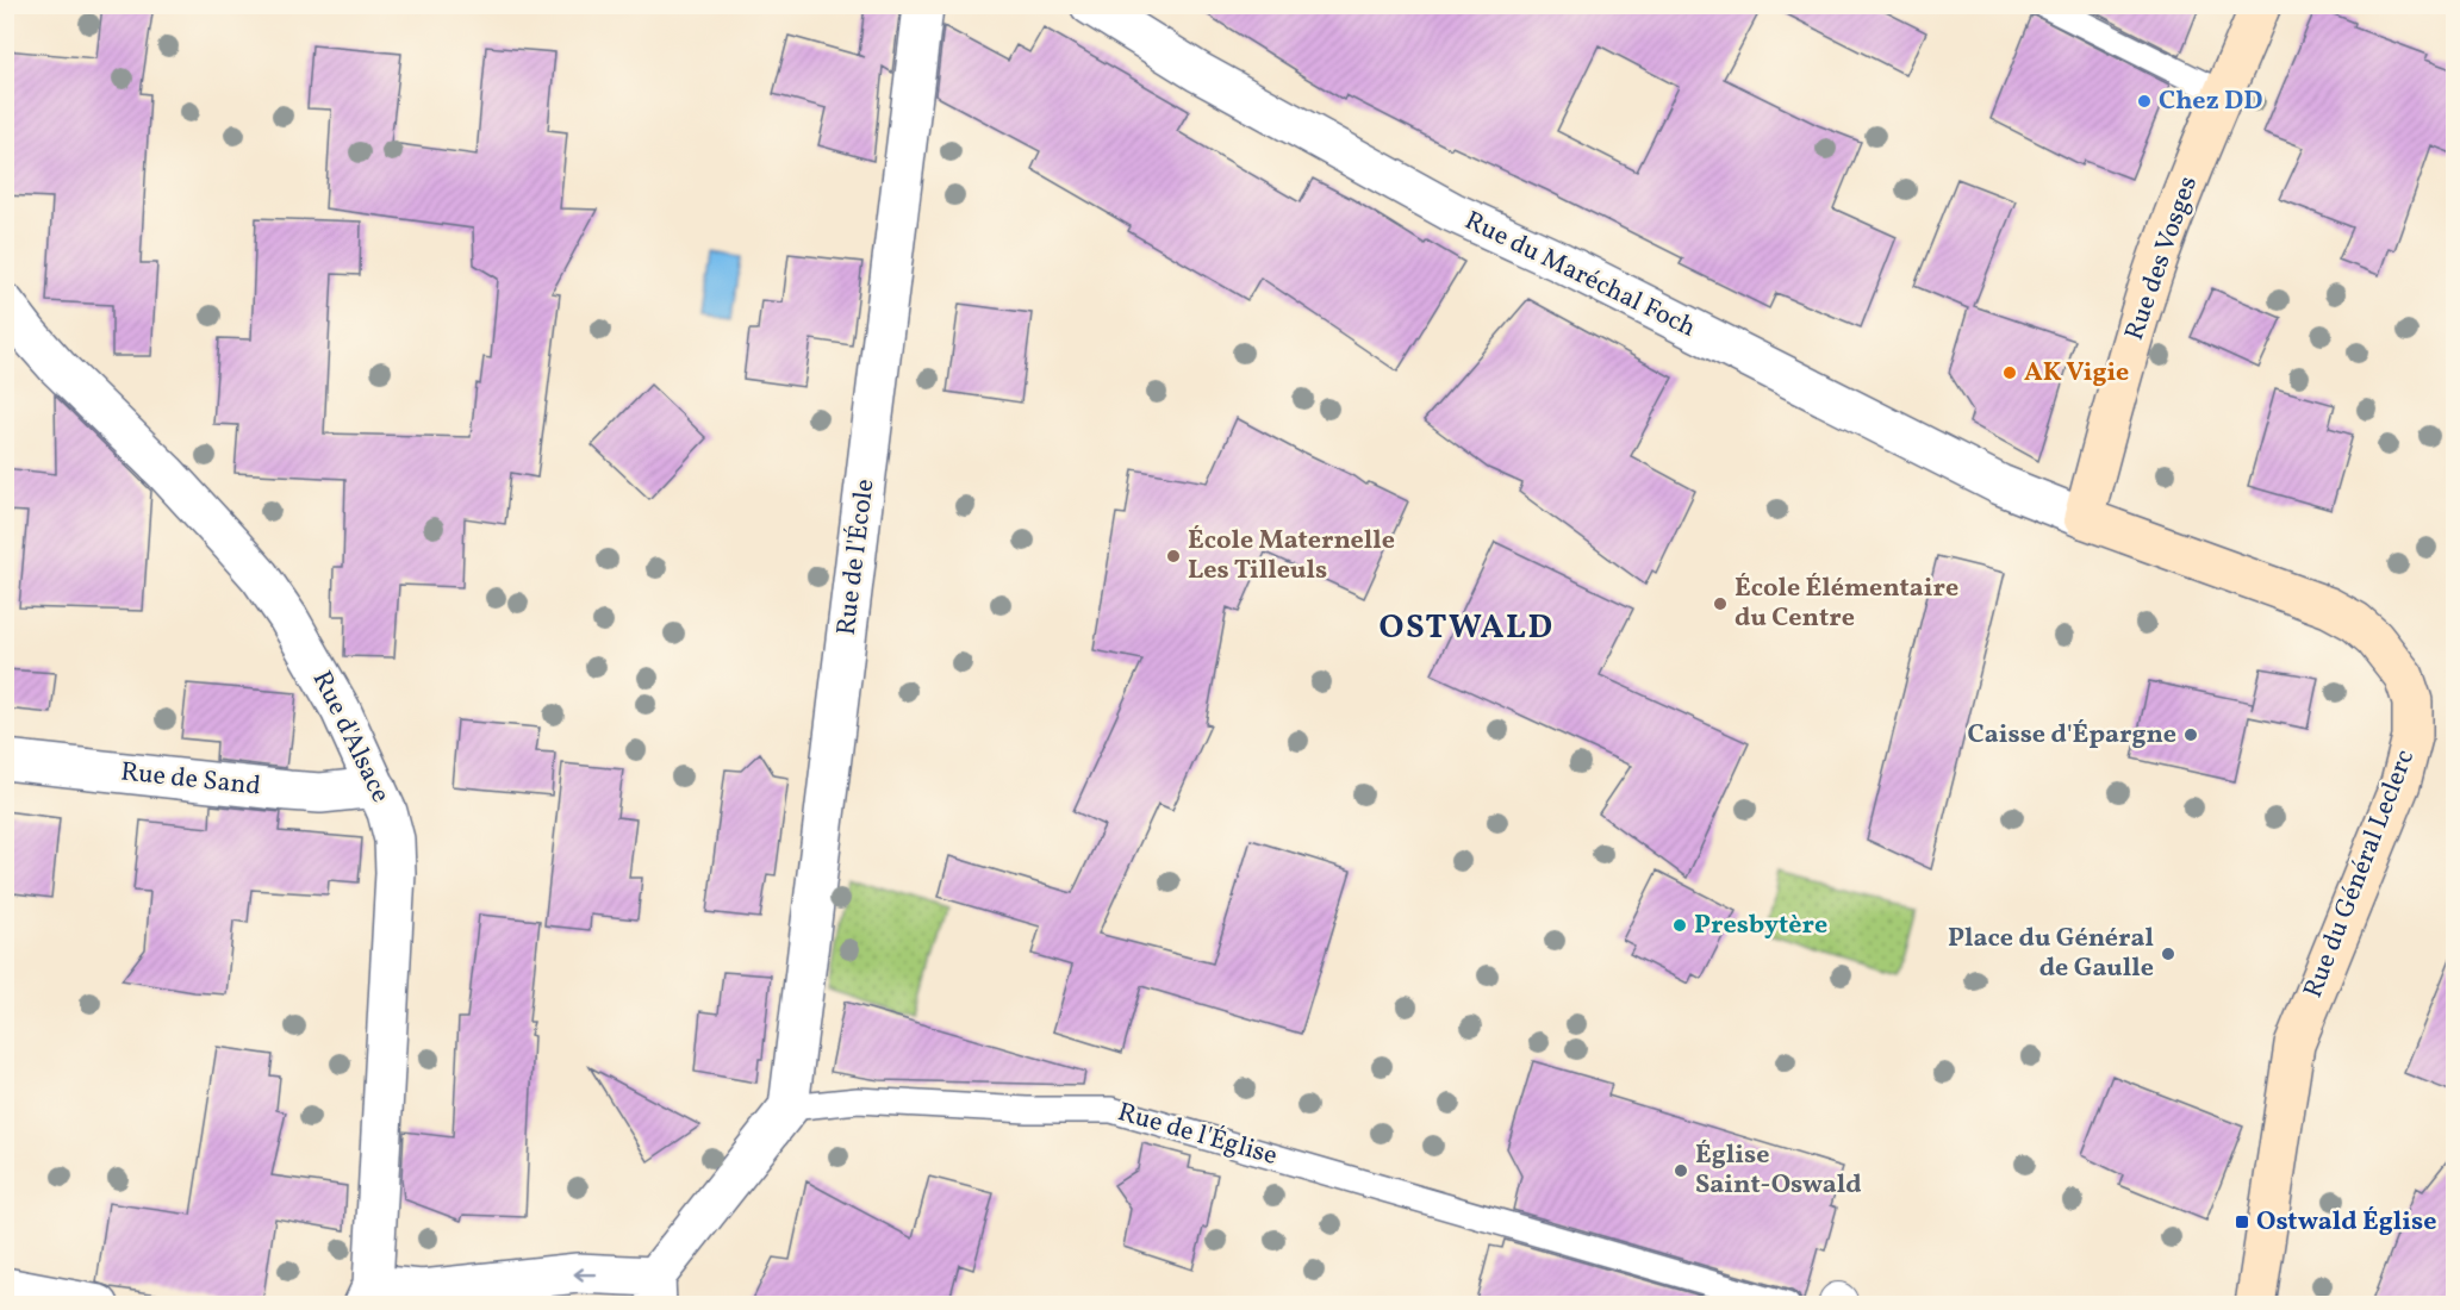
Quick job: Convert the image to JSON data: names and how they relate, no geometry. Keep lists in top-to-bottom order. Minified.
{"streets":{"main road":["Rue des Vosges","Rue du Général Leclerc"],"street":["Rue du Maréchal Foch","Rue de l'École","Rue d'Alsace","Rue de Sand"],"lane":["Rue de l'Église"]},"crossings":[["Rue des Vosges","Rue du Maréchal Foch"],["Rue des Vosges","Rue du Général Leclerc"],["Rue du Maréchal Foch","Rue du Général Leclerc"],["Rue de l'École","Rue de l'Église"],["Rue d'Alsace","Rue de Sand"]],"districts":["OSTWALD"],"places":{"other":["Chez DD","AK Vigie","École Maternelle Les Tilleuls","École Élémentaire du Centre","Caisse d'Épargne","Presbytère","Place du Général de Gaulle","Église Saint-Oswald"],"transit":["Ostwald Église"]}}
